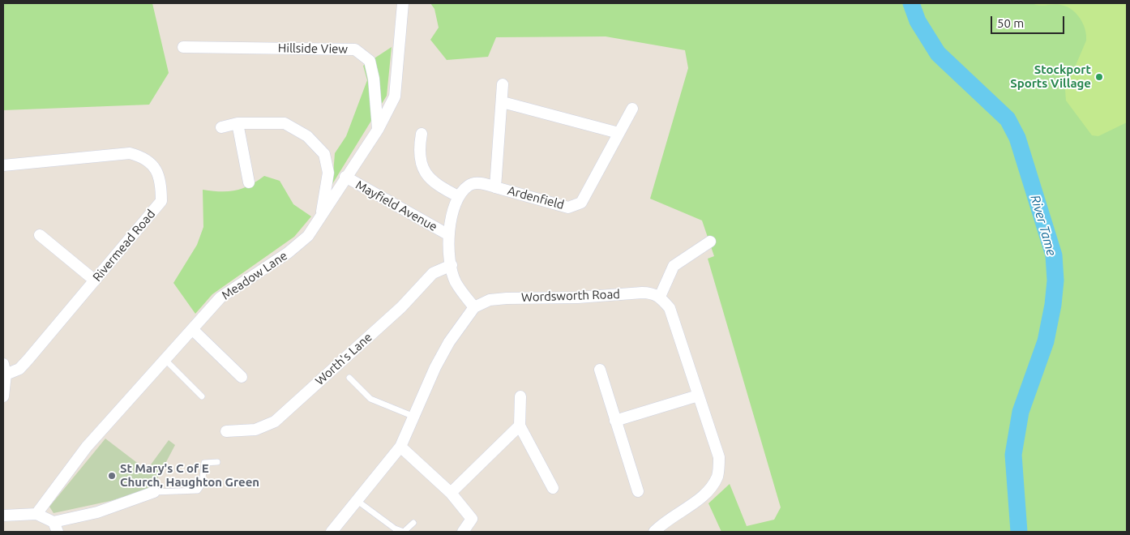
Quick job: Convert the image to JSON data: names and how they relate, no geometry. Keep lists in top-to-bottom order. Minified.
{"streets":{"street":["Hillside View","Ardenfield","Mayfield Avenue","Rivermead Road","Meadow Lane","Wordsworth Road","Worth's Lane"]},"crossings":[["Hillside View","Meadow Lane"],["Mayfield Avenue","Meadow Lane"]],"water":["River Tame"],"places":["Stockport Sports Village","St Mary's C of E Church, Haughton Green"],"scale_bar":"50 m"}
